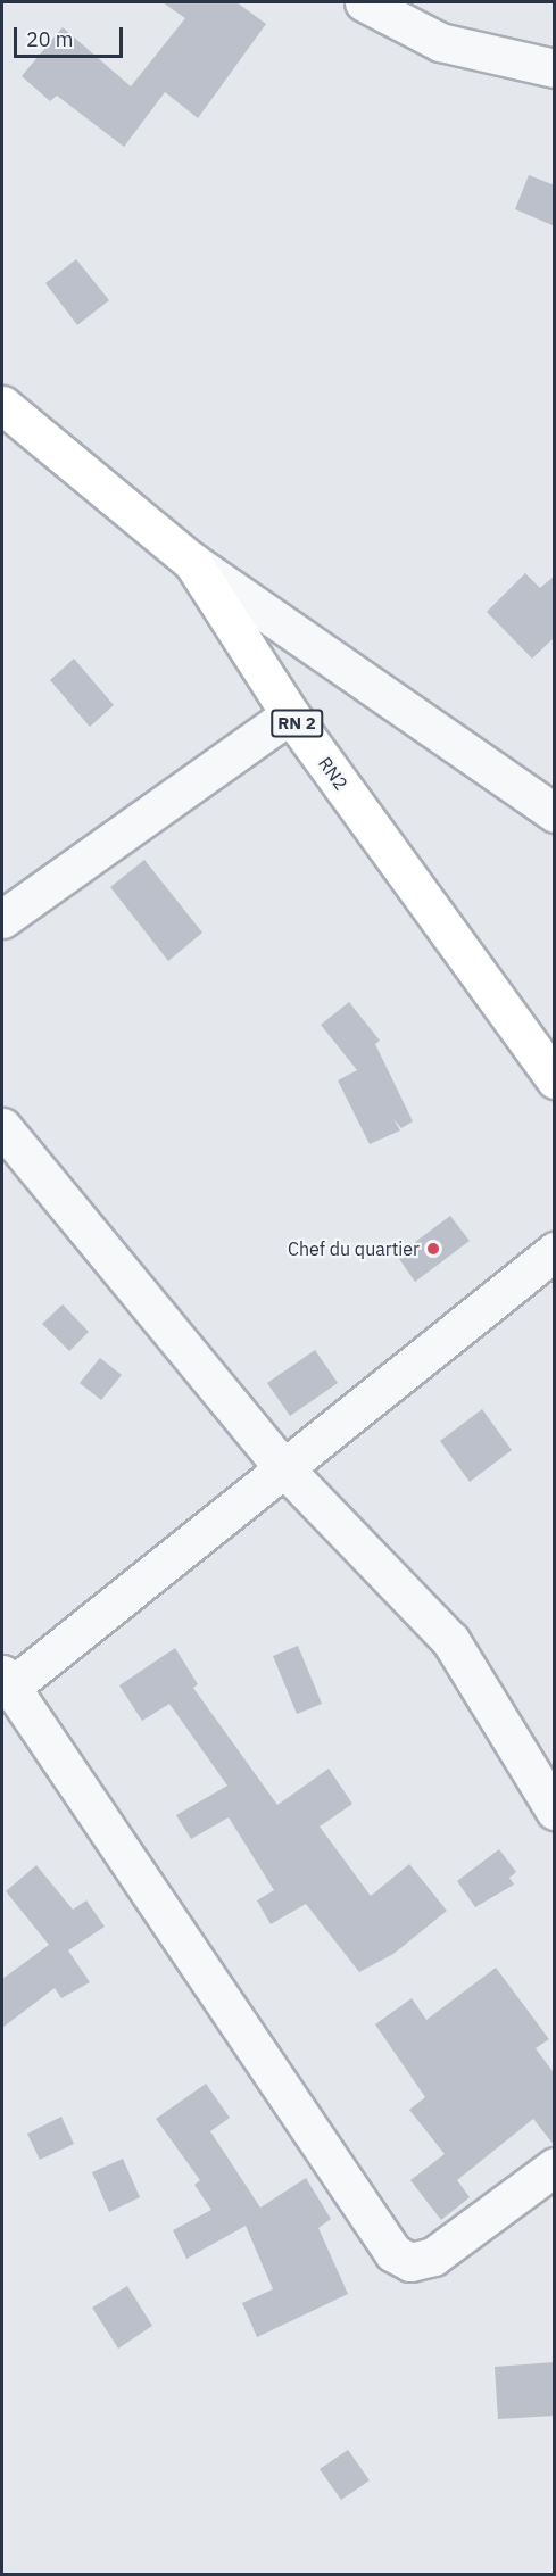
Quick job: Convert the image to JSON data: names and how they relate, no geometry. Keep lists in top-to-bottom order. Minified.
{"streets":{"main road":["RN 2","RN2"]},"places":["Chef du quartier"],"scale_bar":"20 m"}
